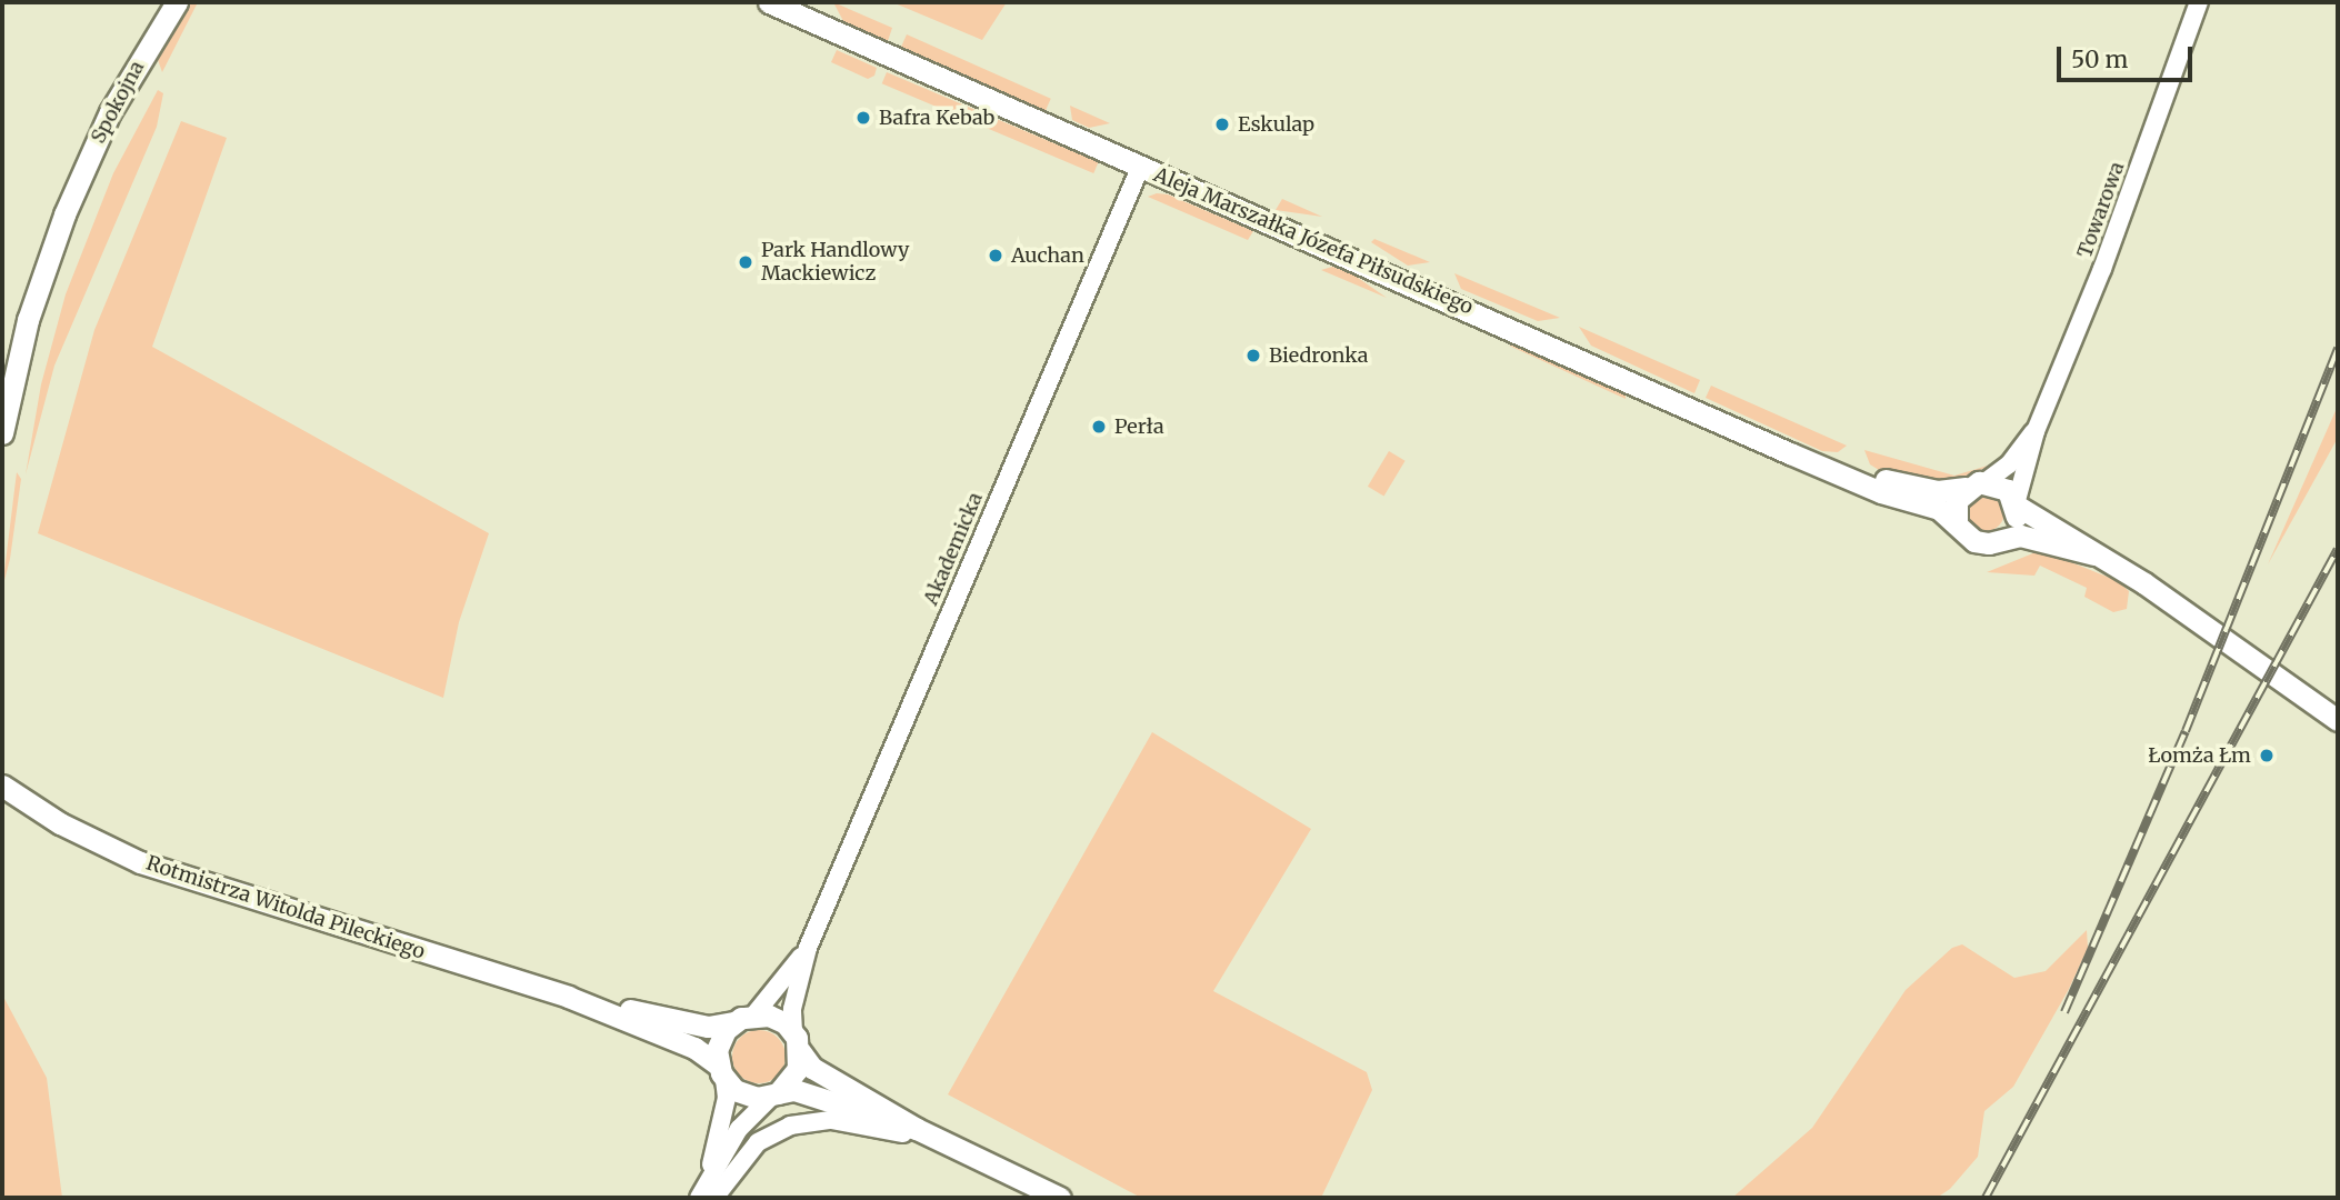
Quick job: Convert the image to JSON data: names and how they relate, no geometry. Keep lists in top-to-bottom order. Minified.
{"streets":{"street":["Spokojna","Towarowa","Aleja Marszałka Józefa Piłsudskiego","Akademicka","Rotmistrza Witolda Pileckiego"]},"crossings":[["Towarowa","Aleja Marszałka Józefa Piłsudskiego"],["Aleja Marszałka Józefa Piłsudskiego","Akademicka"],["Akademicka","Rotmistrza Witolda Pileckiego"]],"places":["Bafra Kebab","Eskulap","Auchan","Park Handlowy Mackiewicz","Biedronka","Perła","Łomża Łm"],"scale_bar":"50 m"}
